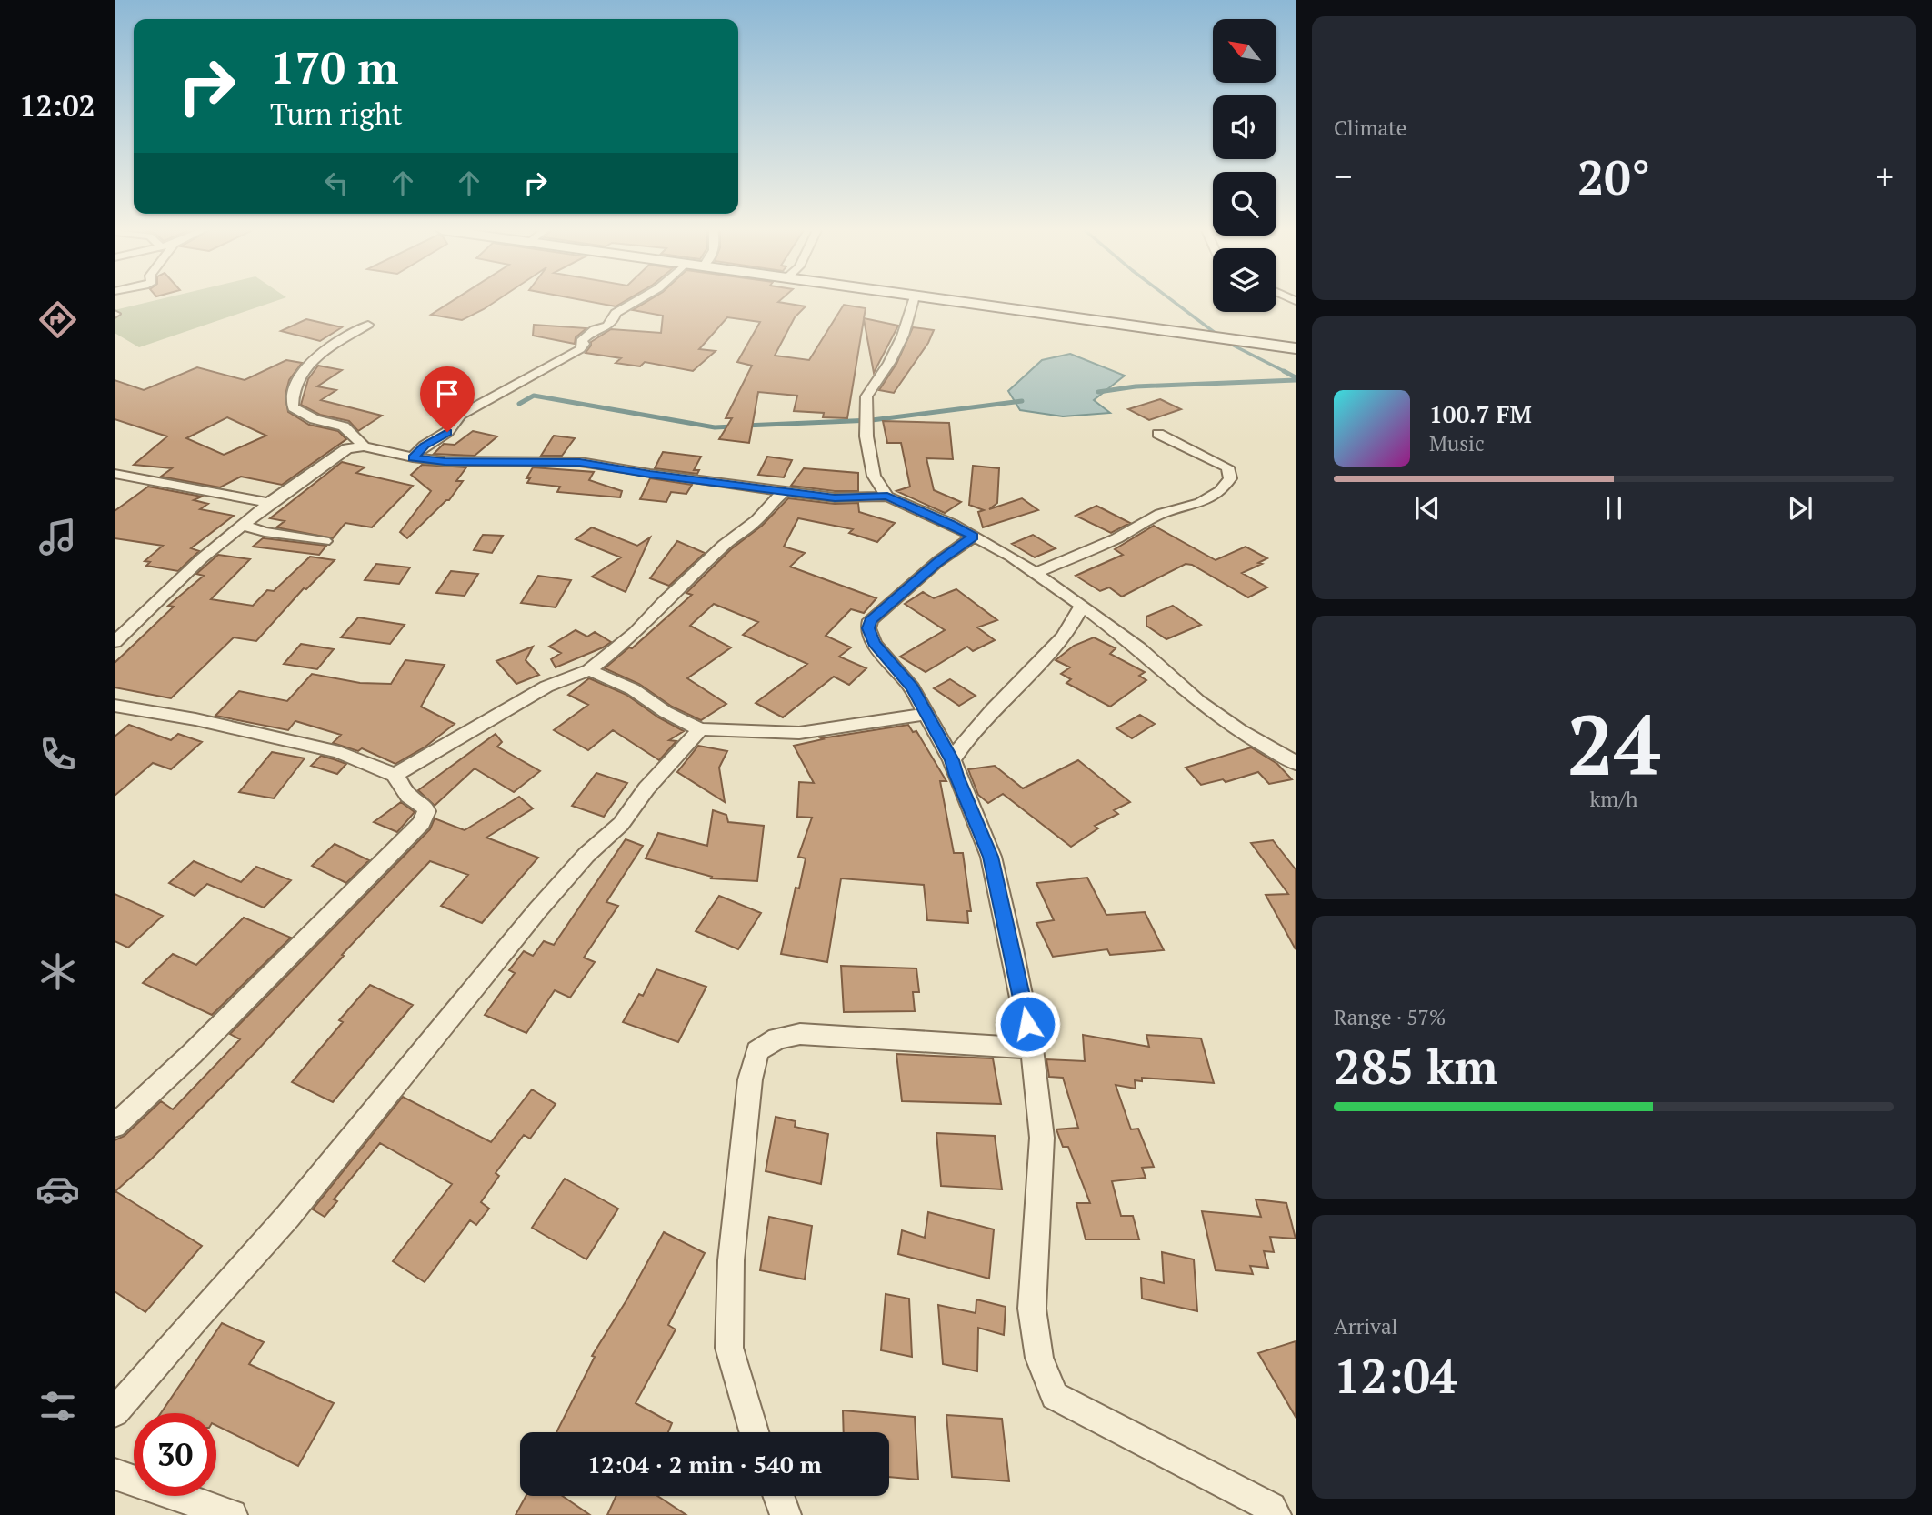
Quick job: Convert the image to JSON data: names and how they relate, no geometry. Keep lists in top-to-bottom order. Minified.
{"north":"top left","page":{"tabs":"12:02","tile":["Climate",["24","km/h"],["Range · 57%","285 km"],["Arrival","12:04"]],"turn":["170 m","Turn right"],"heat":["−","20°","+"],"song":["100.7 FM","Music"],"limit":"30","trip":"12:04 · 2 min · 540 m"}}
